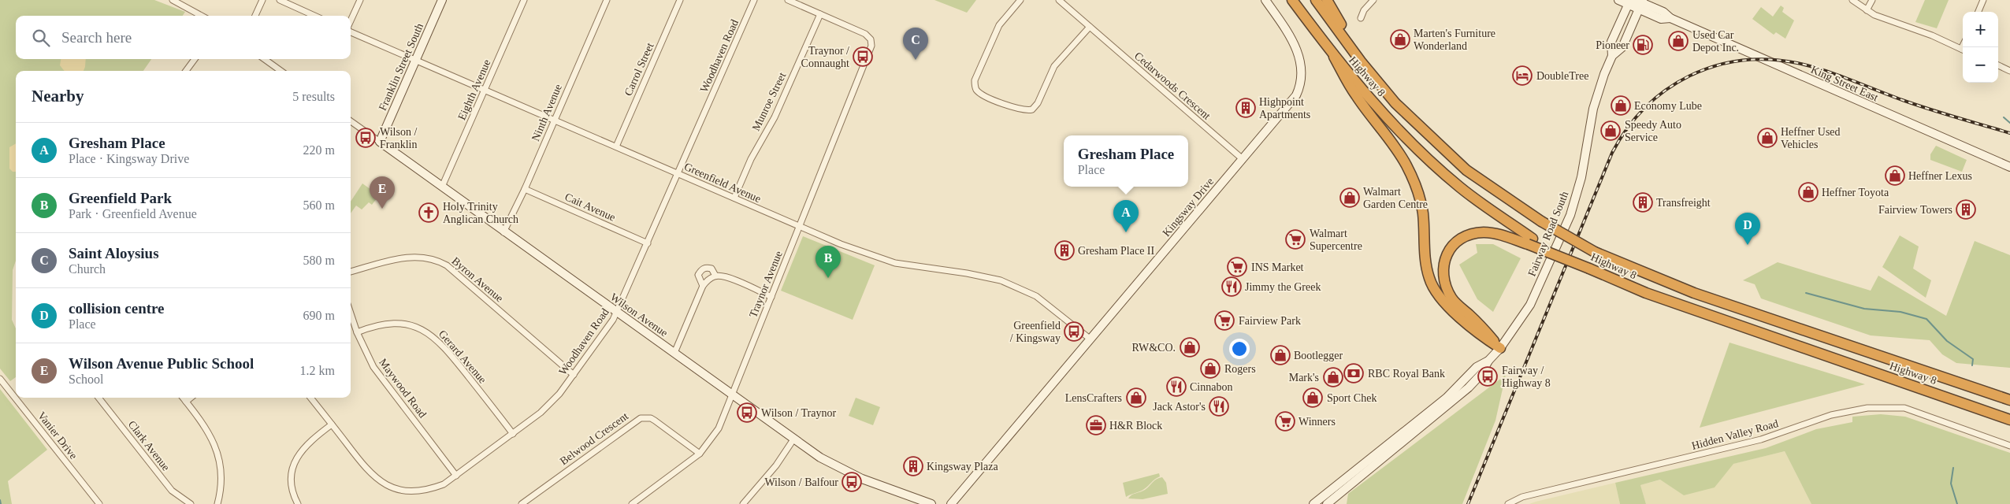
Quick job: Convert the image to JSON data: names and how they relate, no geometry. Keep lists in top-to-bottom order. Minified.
{"streets":{"highway":["Highway 8"],"street":["Woodhaven Road","Franklin Street South","Carrol Street","King Street East","Cedarwoods Crescent","Eighth Avenue","Munroe Street","Ninth Avenue","Greenfield Avenue","Cait Avenue","Kingsway Drive","Fairway Road South","Byron Avenue","Traynor Avenue","Wilson Avenue","Gerard Avenue","Maywood Road","Hidden Valley Road","Vanier Drive","Belwood Crescent","Clark Avenue"]},"crossings":[["Woodhaven Road","Greenfield Avenue"],["Woodhaven Road","Cait Avenue"],["Woodhaven Road","Byron Avenue"],["Woodhaven Road","Wilson Avenue"],["Woodhaven Road","Gerard Avenue"],["Woodhaven Road","Maywood Road"],["Franklin Street South","Greenfield Avenue"],["Franklin Street South","Wilson Avenue"],["Carrol Street","Greenfield Avenue"],["King Street East","Fairway Road South"],["Cedarwoods Crescent","Kingsway Drive"],["Eighth Avenue","Greenfield Avenue"],["Eighth Avenue","Wilson Avenue"],["Munroe Street","Greenfield Avenue"],["Munroe Street","Traynor Avenue"],["Ninth Avenue","Greenfield Avenue"],["Ninth Avenue","Cait Avenue"],["Ninth Avenue","Wilson Avenue"],["Greenfield Avenue","Kingsway Drive"],["Greenfield Avenue","Traynor Avenue"],["Traynor Avenue","Wilson Avenue"],["Traynor Avenue","Belwood Crescent"],["Gerard Avenue","Maywood Road"]],"places":{"shop":["Marten's Furniture Wonderland","Used Car Depot Inc.","Economy Lube","Speedy Auto Service","Heffner Used Vehicles","Heffner Lexus","Heffner Toyota","Walmart Garden Centre","RW&CO.","Bootlegger","Rogers","Mark's","LensCrafters","Sport Chek"],"fuel station":["Pioneer"],"bus stop":["Traynor / Connaught","Wilson / Franklin","Greenfield / Kingsway","Fairway / Highway 8","Wilson / Traynor","Wilson / Balfour"],"hotel":["DoubleTree"],"building":["Highpoint Apartments","Transfreight","Fairview Towers","Gresham Place II","Kingsway Plaza"],"church":["Holy Trinity Anglican Church"],"supermarket":["Walmart Supercentre","INS Market","Fairview Park","Winners"],"restaurant":["Jimmy the Greek","Cinnabon","Jack Astor's"],"bank":["RBC Royal Bank"],"office":["H&R Block"]},"page":{"map_buttons":["+","−"],"search":"Search here","pins":["C","E","A","D","B"],"heading":["Nearby","5 results"],"list":[{"mark":"A","name":"Gresham Place","note":"Place · Kingsway Drive","value":"220 m"},{"mark":"B","name":"Greenfield Park","note":"Park · Greenfield Avenue","value":"560 m"},{"mark":"C","name":"Saint Aloysius","note":"Church","value":"580 m"},{"mark":"D","name":"collision centre","note":"Place","value":"690 m"},{"mark":"E","name":"Wilson Avenue Public School","note":"School","value":"1.2 km"}],"popup":["Gresham Place","Place"]}}
